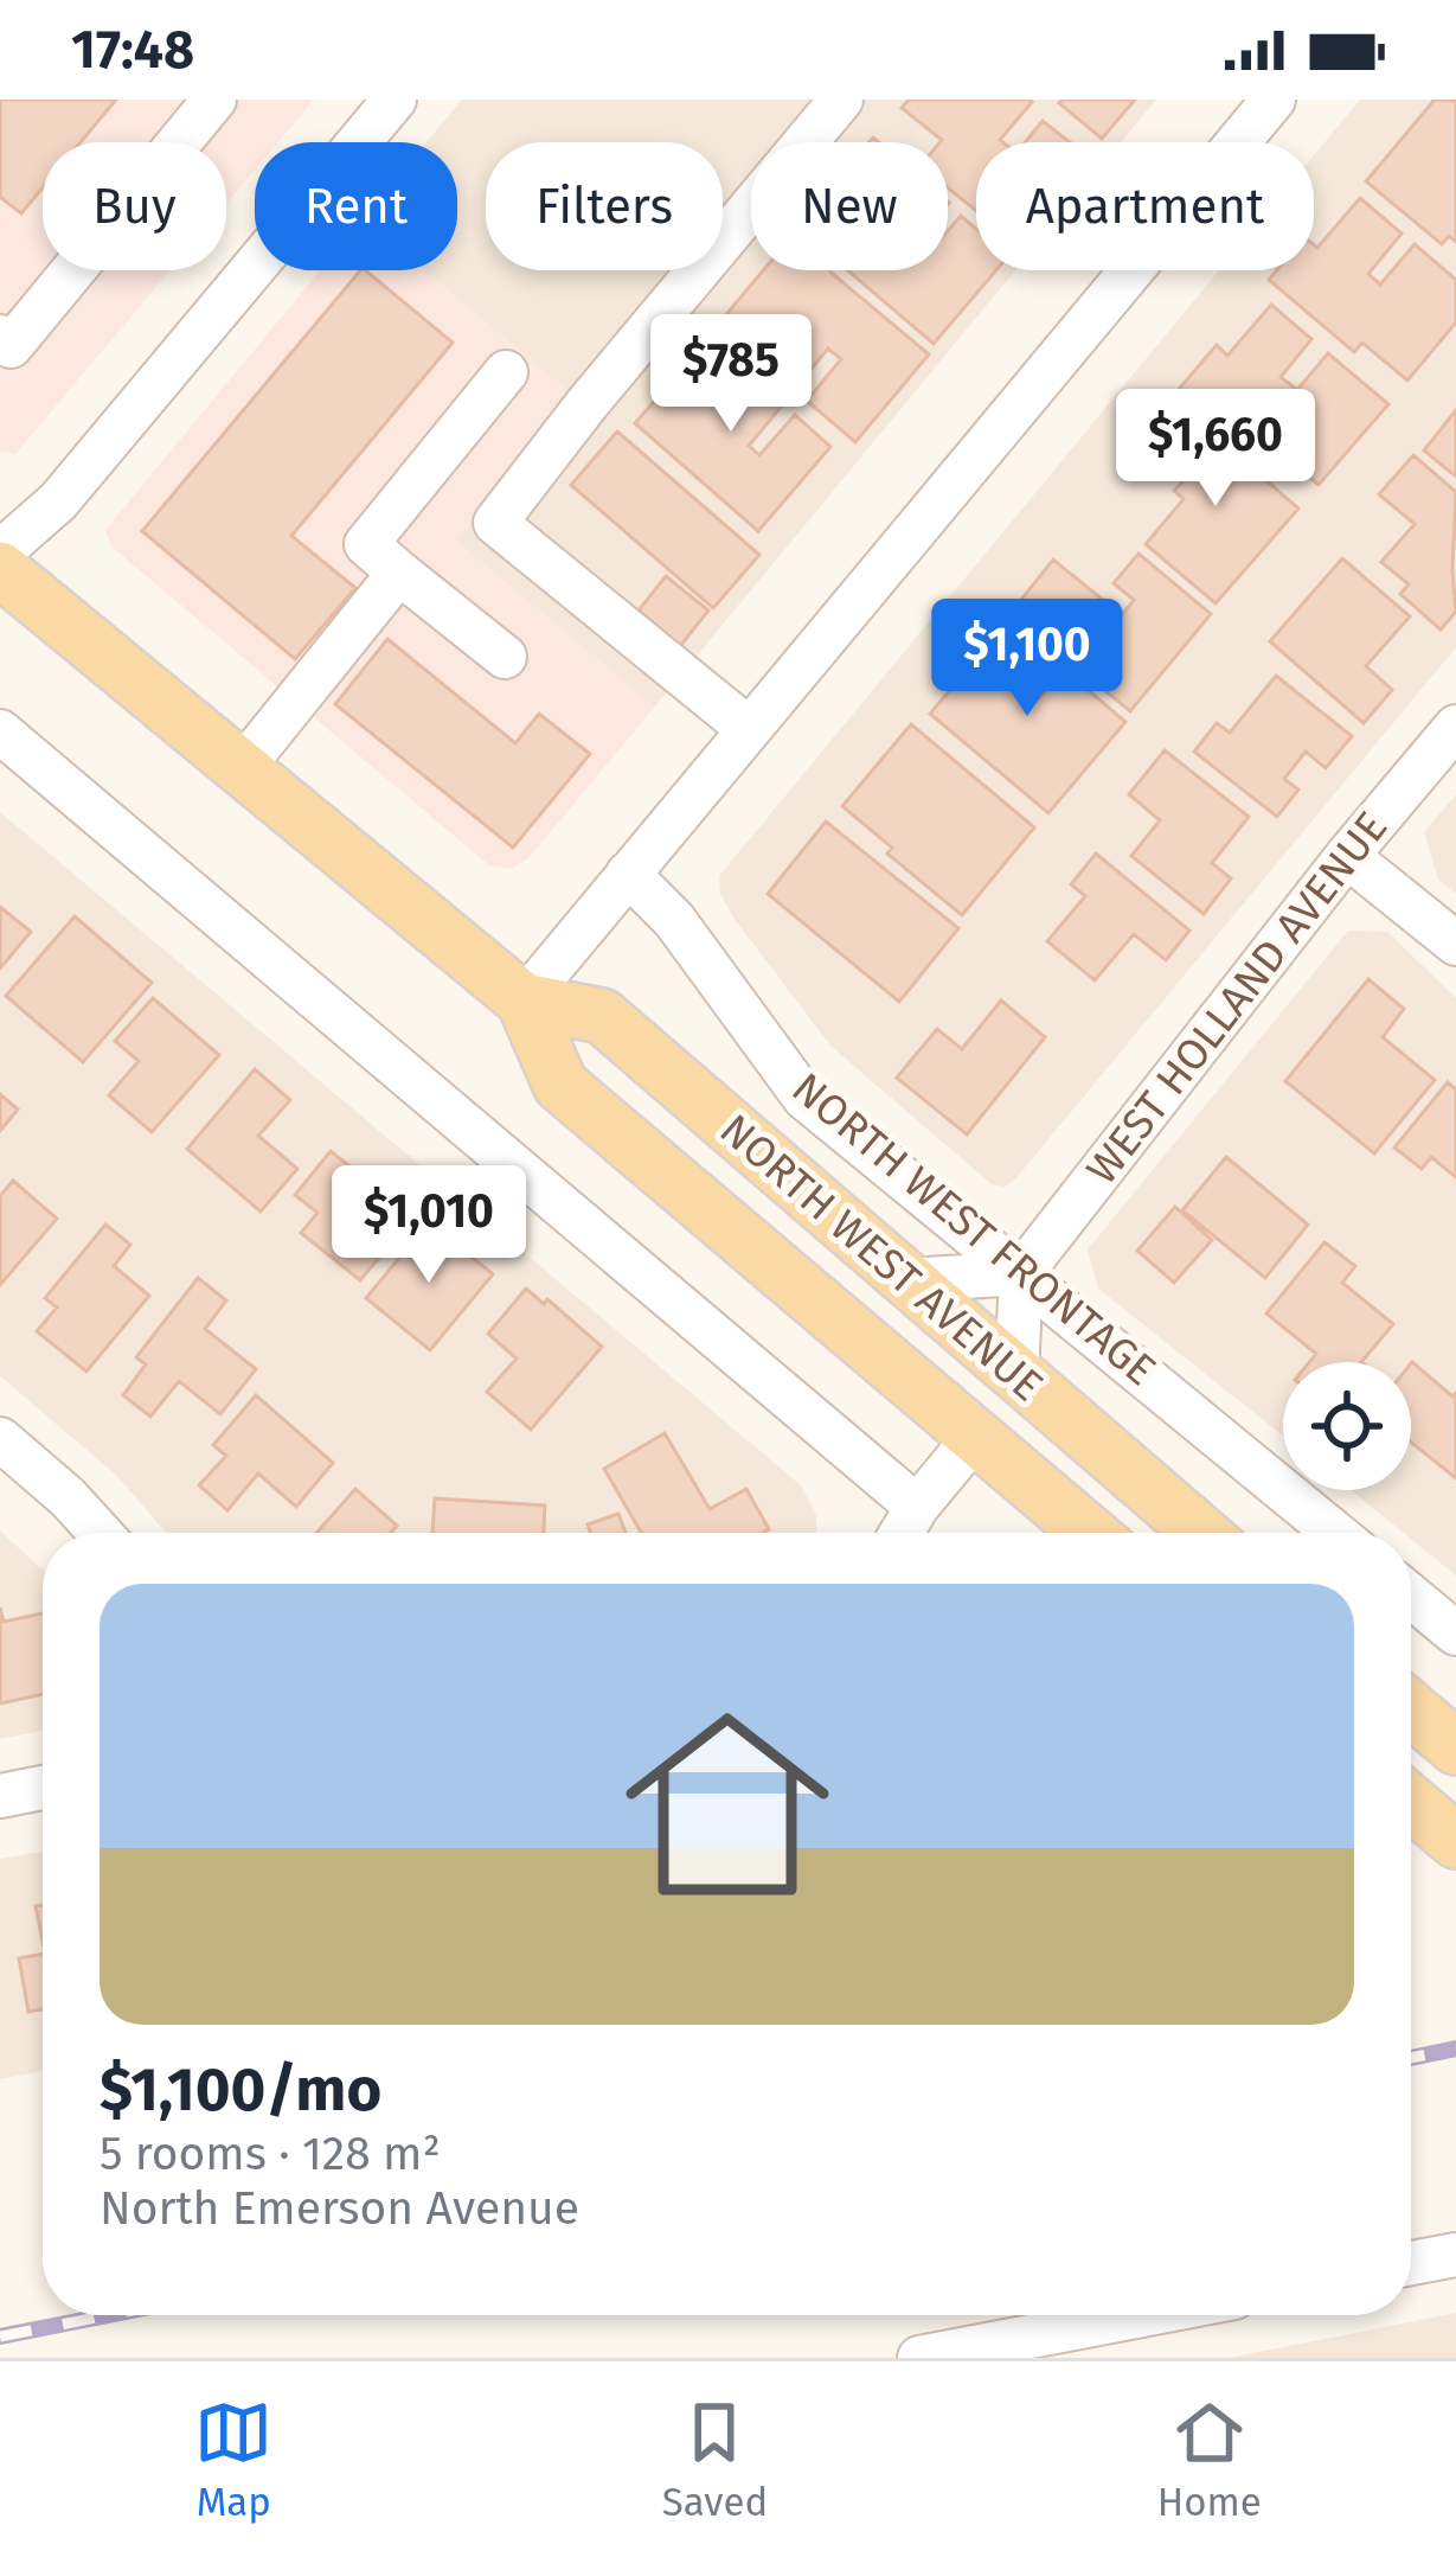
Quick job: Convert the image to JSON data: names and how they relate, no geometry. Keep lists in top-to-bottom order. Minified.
{"streets":{"main road":["NORTH WEST AVENUE"],"street":["WEST HOLLAND AVENUE","NORTH WEST FRONTAGE"]},"crossings":[["WEST HOLLAND AVENUE","NORTH WEST FRONTAGE"]],"page":{"status":"17:48","chip":["Buy","Rent","Filters","New","Apartment"],"price":["$785","$1,660","$1,100","$1,010"],"list":[{"name":"$1,100/mo","note":"5 rooms · 128 m² · North Emerson Avenue"}],"tabs":["Map","Saved","Home"]}}
